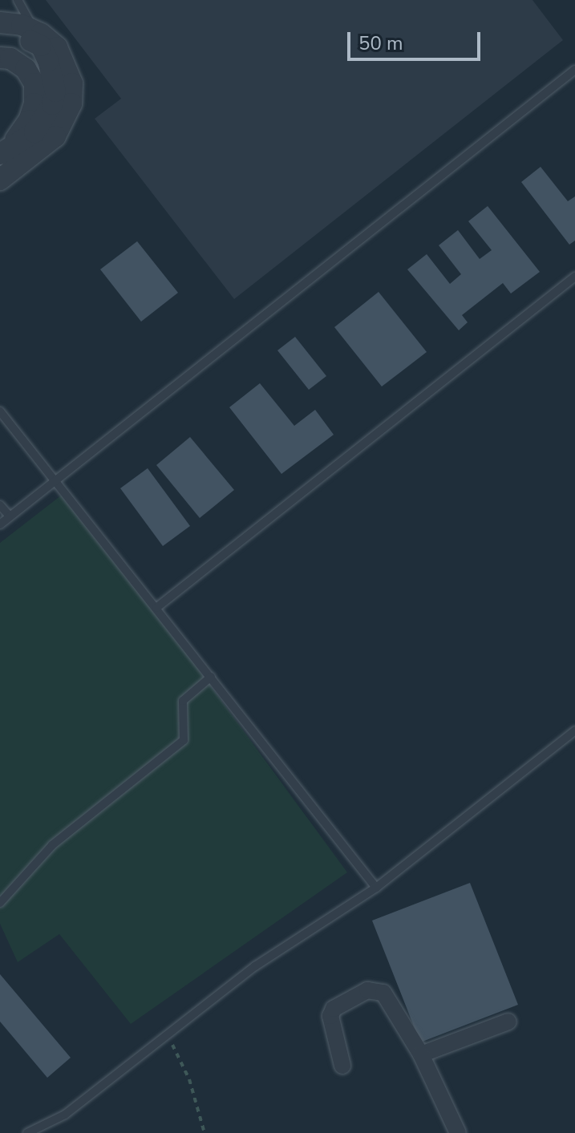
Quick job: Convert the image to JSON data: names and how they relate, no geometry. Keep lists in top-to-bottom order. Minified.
{"scale_bar":"50 m"}
